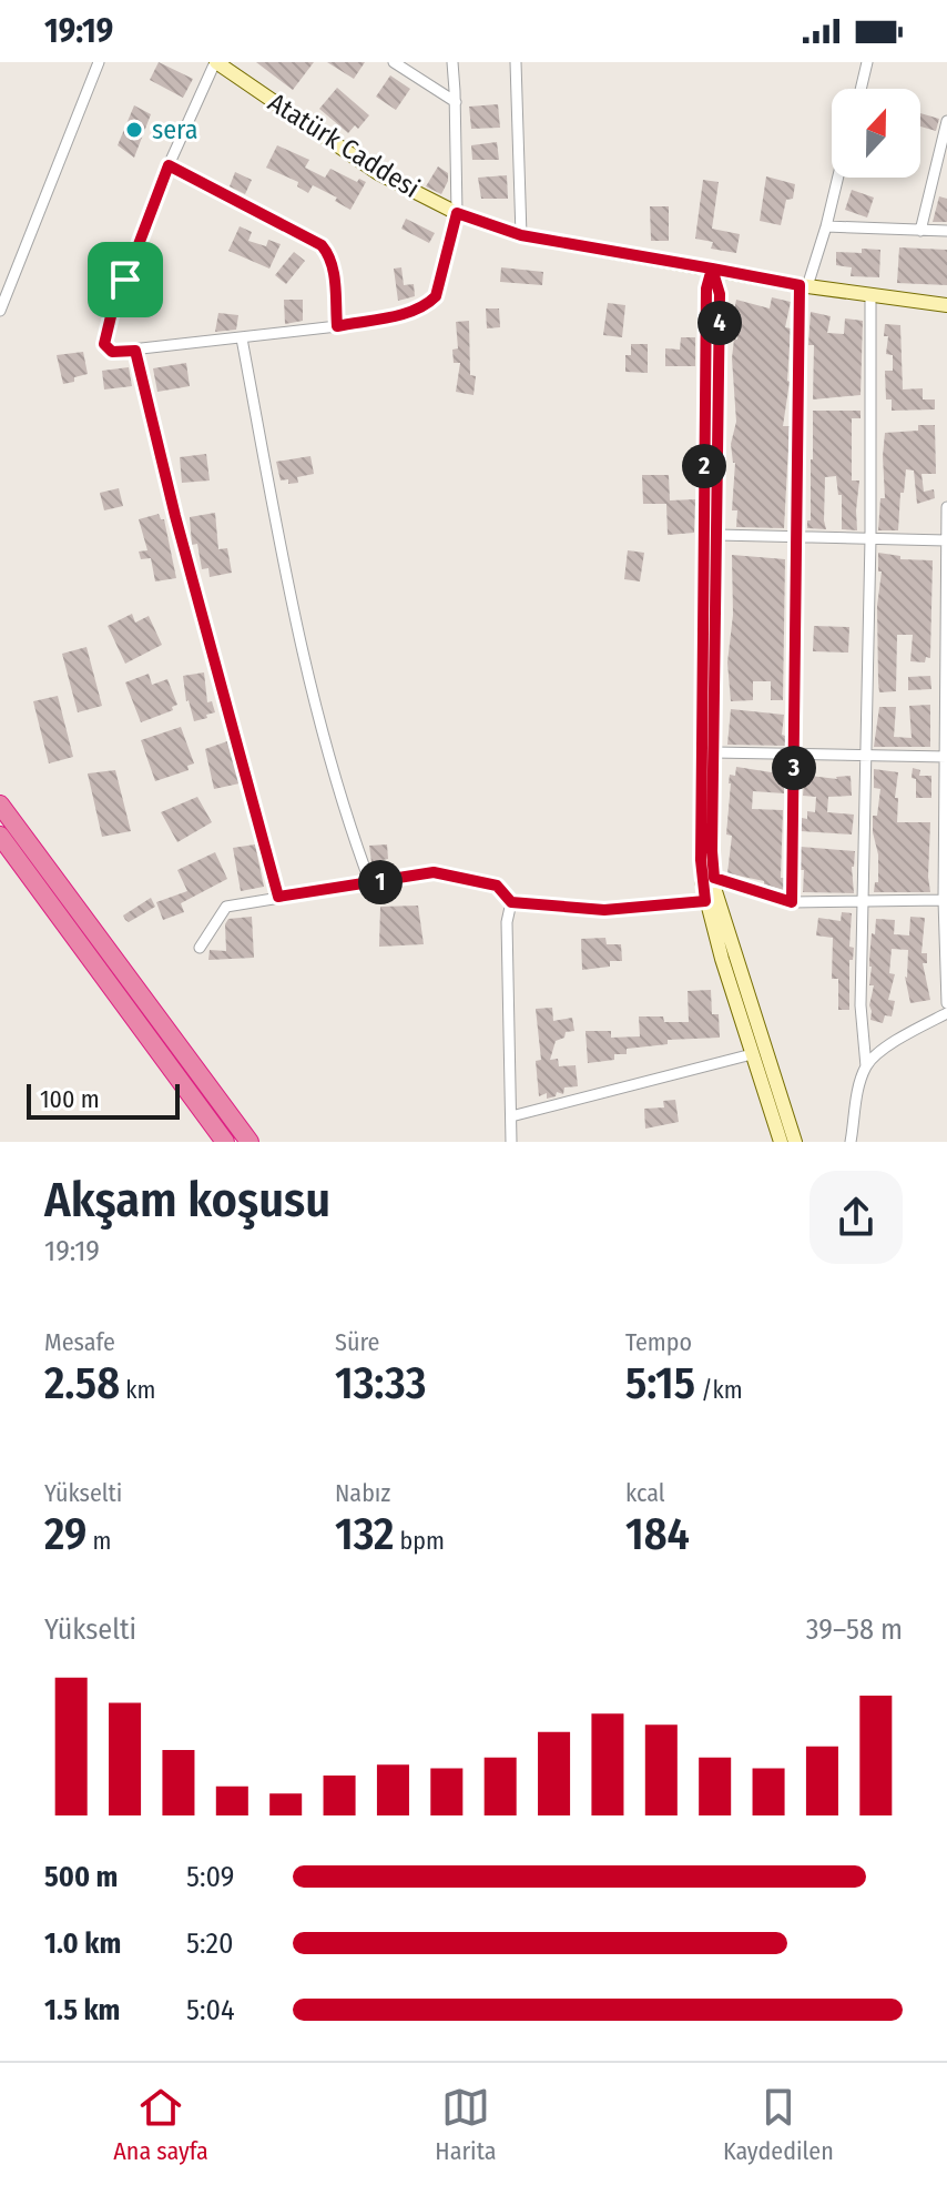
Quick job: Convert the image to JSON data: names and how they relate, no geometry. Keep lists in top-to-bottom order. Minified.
{"streets":{"street":["Atatürk Caddesi"]},"places":["sera"],"scale_bar":"100 m","north":"top","page":{"status":"19:19","pins":["4","2","3","1"],"scale":"100 m","heading":["Akşam koşusu","19:19"],"stats":[["Mesafe","2.58 km"],["Süre","13:33"],["Tempo","5:15 /km"],["Yükselti","29 m"],["Nabız","132 bpm"],["kcal","184"]],"chart":["Yükselti","39–58 m"],"list":[{"name":"500 m","note":"5:09"},{"name":"1.0 km","note":"5:20"},{"name":"1.5 km","note":"5:04"}],"tabs":["Ana sayfa","Harita","Kaydedilen"]}}
